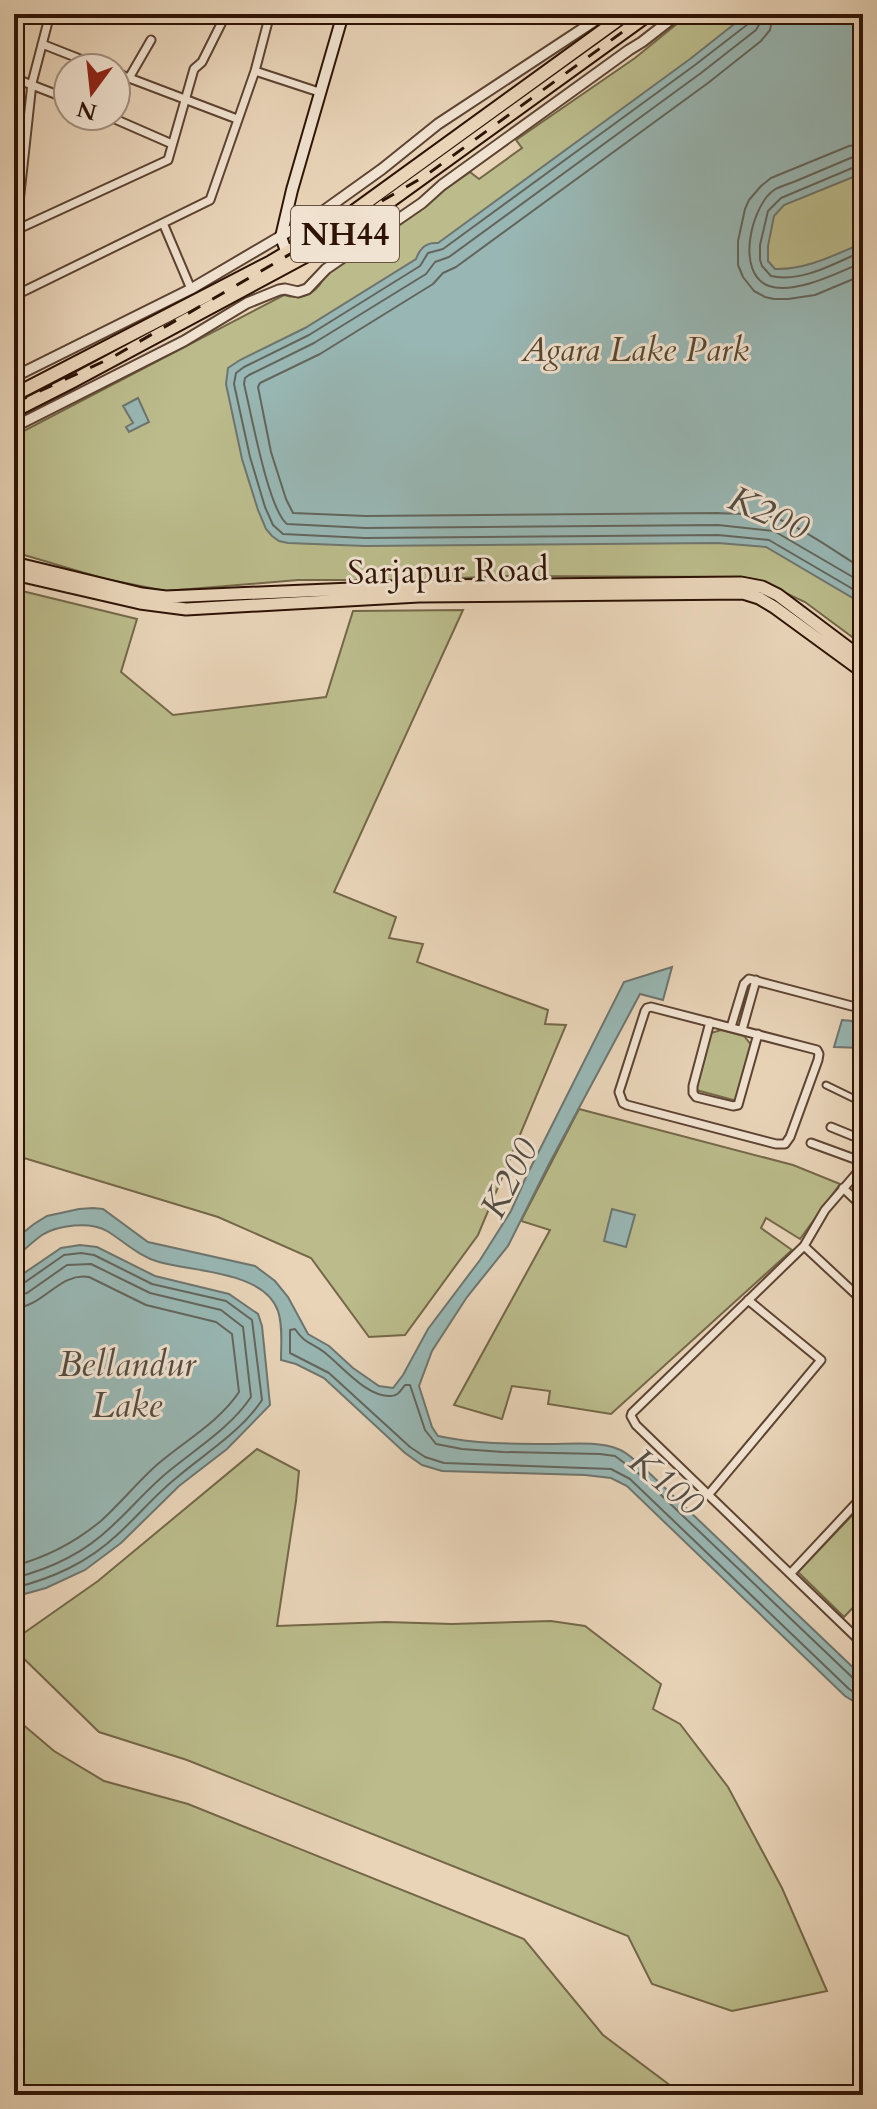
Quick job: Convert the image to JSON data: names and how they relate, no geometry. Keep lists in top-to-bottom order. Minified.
{"streets":{"highway":["NH44"],"main road":["Sarjapur Road"]},"water":["K200","Bellandur Lake","K100"],"parks":["Agara Lake Park"],"north":"bottom"}
